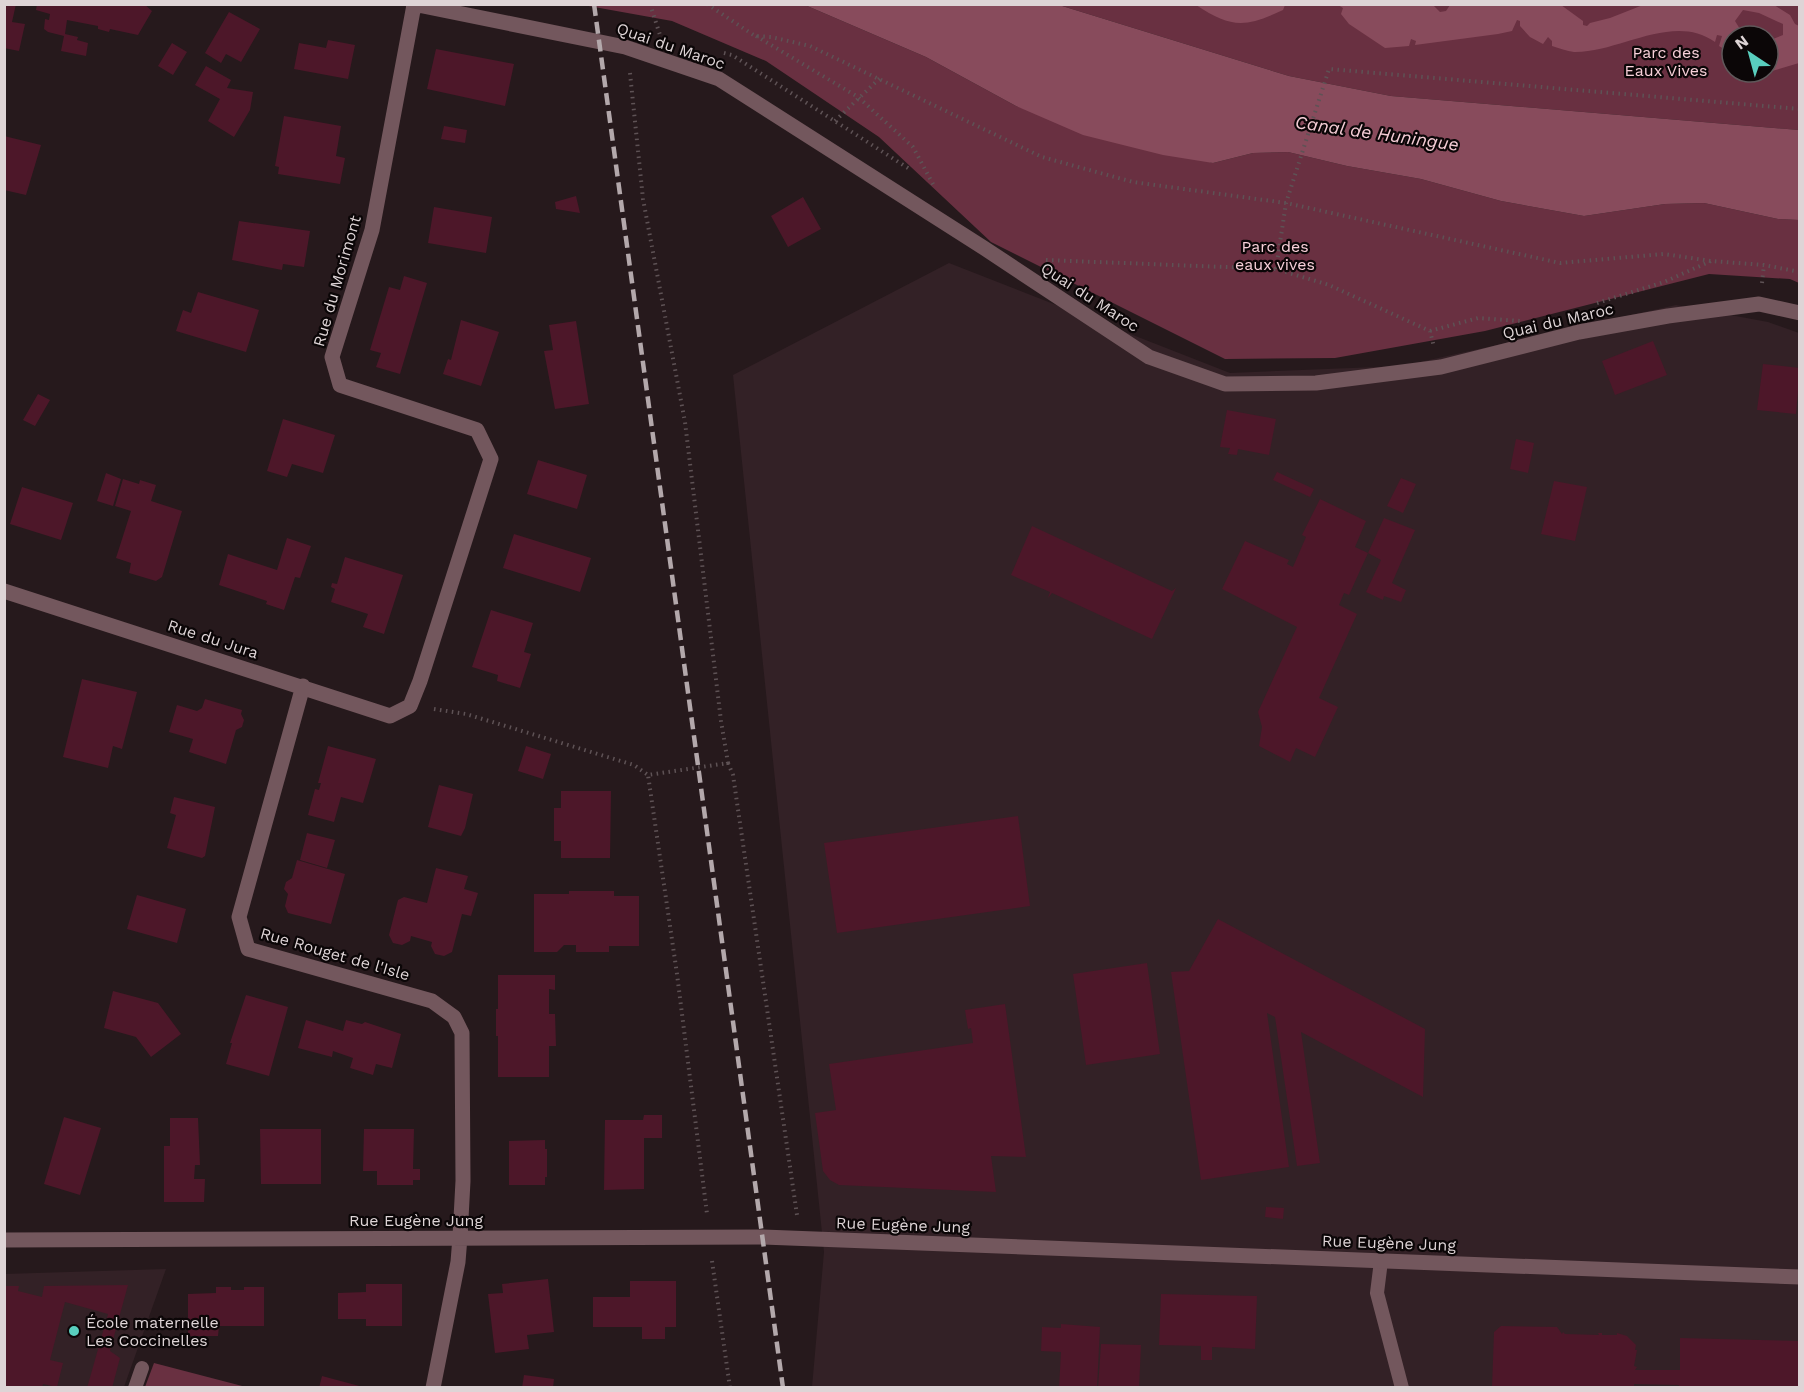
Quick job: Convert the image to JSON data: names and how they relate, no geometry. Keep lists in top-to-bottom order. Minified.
{"streets":{"street":["Quai du Maroc","Rue du Morimont","Rue du Jura","Rue Rouget de l'Isle","Rue Eugène Jung"]},"crossings":[["Quai du Maroc","Rue du Morimont"],["Rue du Morimont","Rue du Jura"],["Rue du Jura","Rue Rouget de l'Isle"],["Rue Rouget de l'Isle","Rue Eugène Jung"]],"water":["Canal de Huningue"],"parks":["Parc des Eaux Vives","Parc des eaux vives"],"places":["École maternelle Les Coccinelles"],"north":"top left"}
